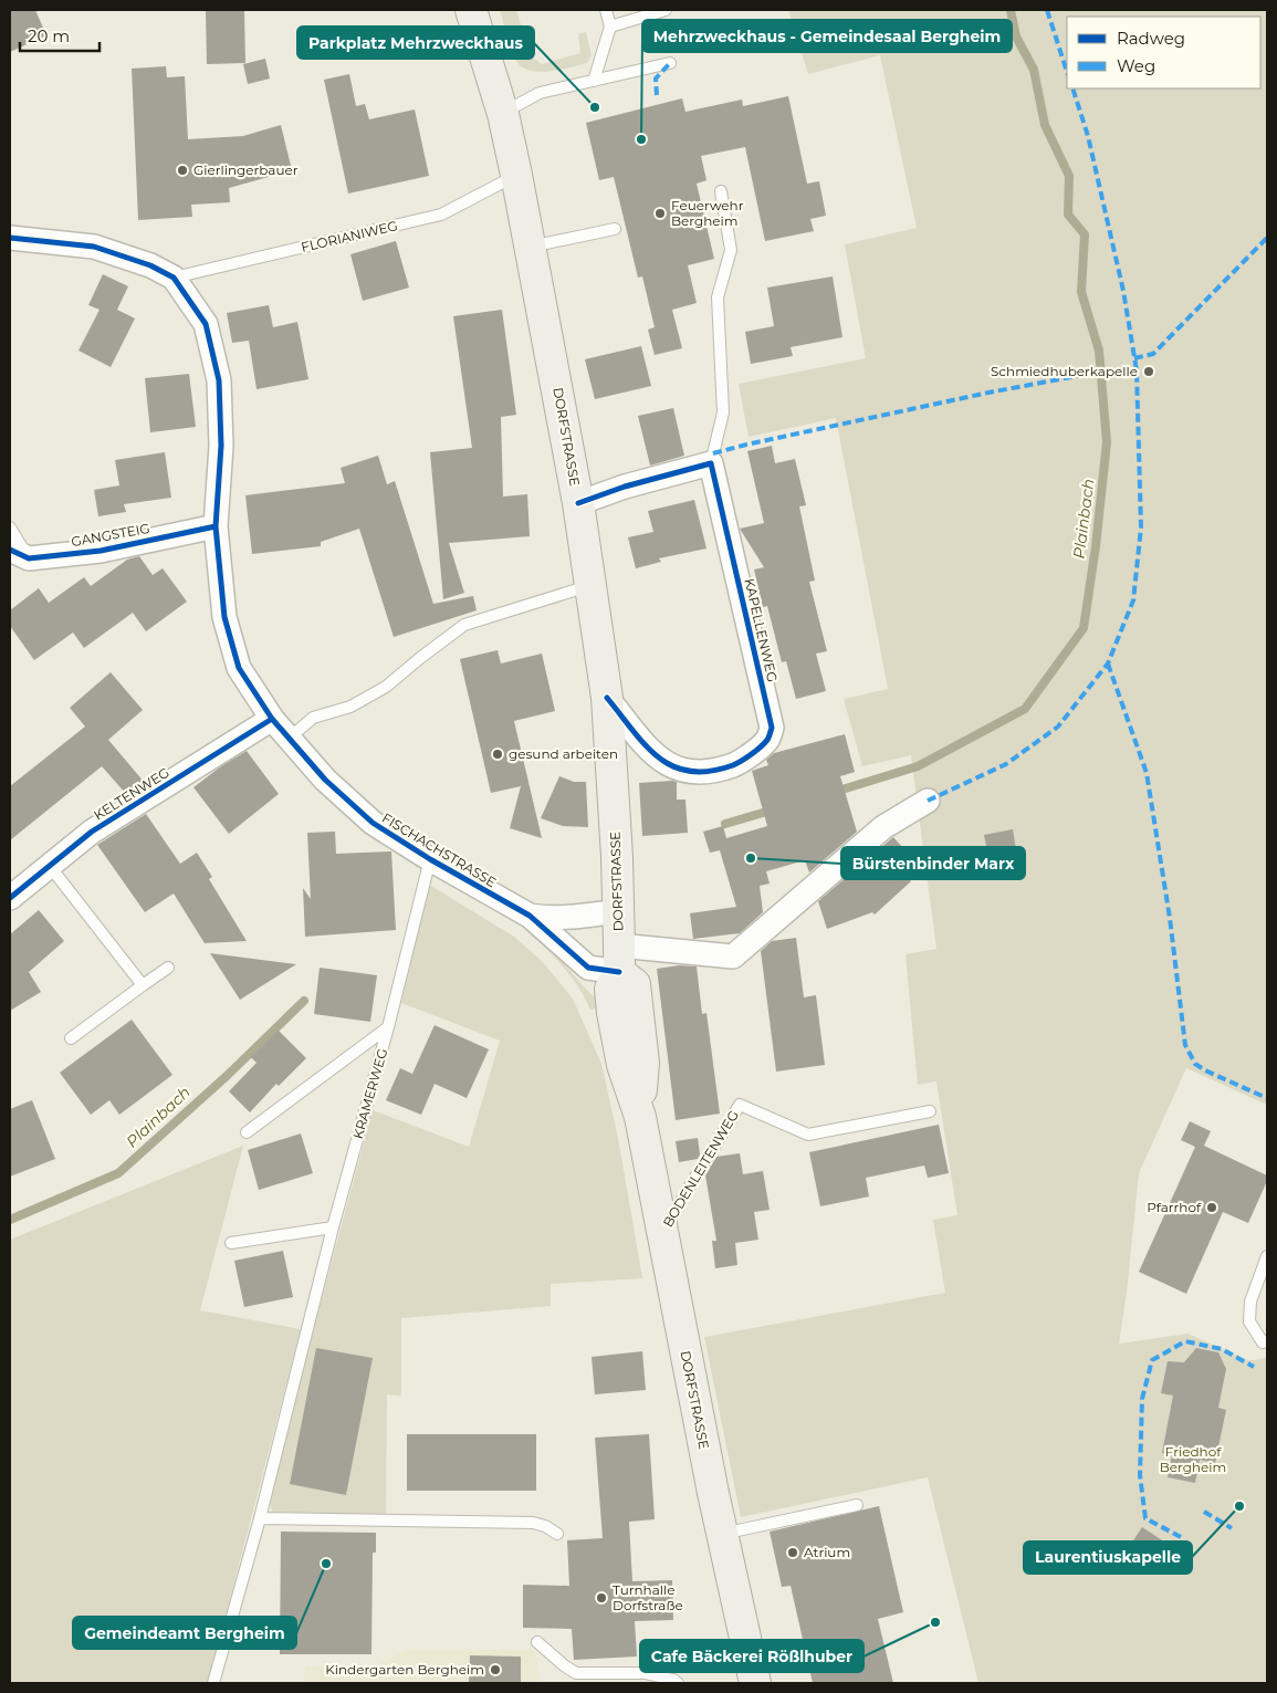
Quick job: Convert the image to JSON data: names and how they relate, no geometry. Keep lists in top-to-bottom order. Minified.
{"streets":{"main road":["DORFSTRASSE"],"street":["GANGSTEIG","KAPELLENWEG","KELTENWEG","FISCHACHSTRASSE"],"lane":["FLORIANIWEG","KRAMERWEG","BODENLEITENWEG"]},"crossings":[["FLORIANIWEG","DORFSTRASSE"],["FLORIANIWEG","FISCHACHSTRASSE"],["DORFSTRASSE","KAPELLENWEG"],["DORFSTRASSE","FISCHACHSTRASSE"],["DORFSTRASSE","BODENLEITENWEG"],["GANGSTEIG","FISCHACHSTRASSE"],["KELTENWEG","FISCHACHSTRASSE"],["FISCHACHSTRASSE","KRAMERWEG"]],"water":["Plainbach"],"parks":["Friedhof Bergheim"],"places":["Parkplatz Mehrzweckhaus","Mehrzweckhaus - Gemeindesaal Bergheim","Gierlingerbauer","Feuerwehr Bergheim","Schmiedhuberkapelle","gesund arbeiten","Bürstenbinder Marx","Pfarrhof","Laurentiuskapelle","Atrium","Gemeindeamt Bergheim","Turnhalle Dorfstraße","Cafe Bäckerei Rößlhuber","Kindergarten Bergheim"],"legend":["Radweg","Weg"],"scale_bar":"20 m"}
